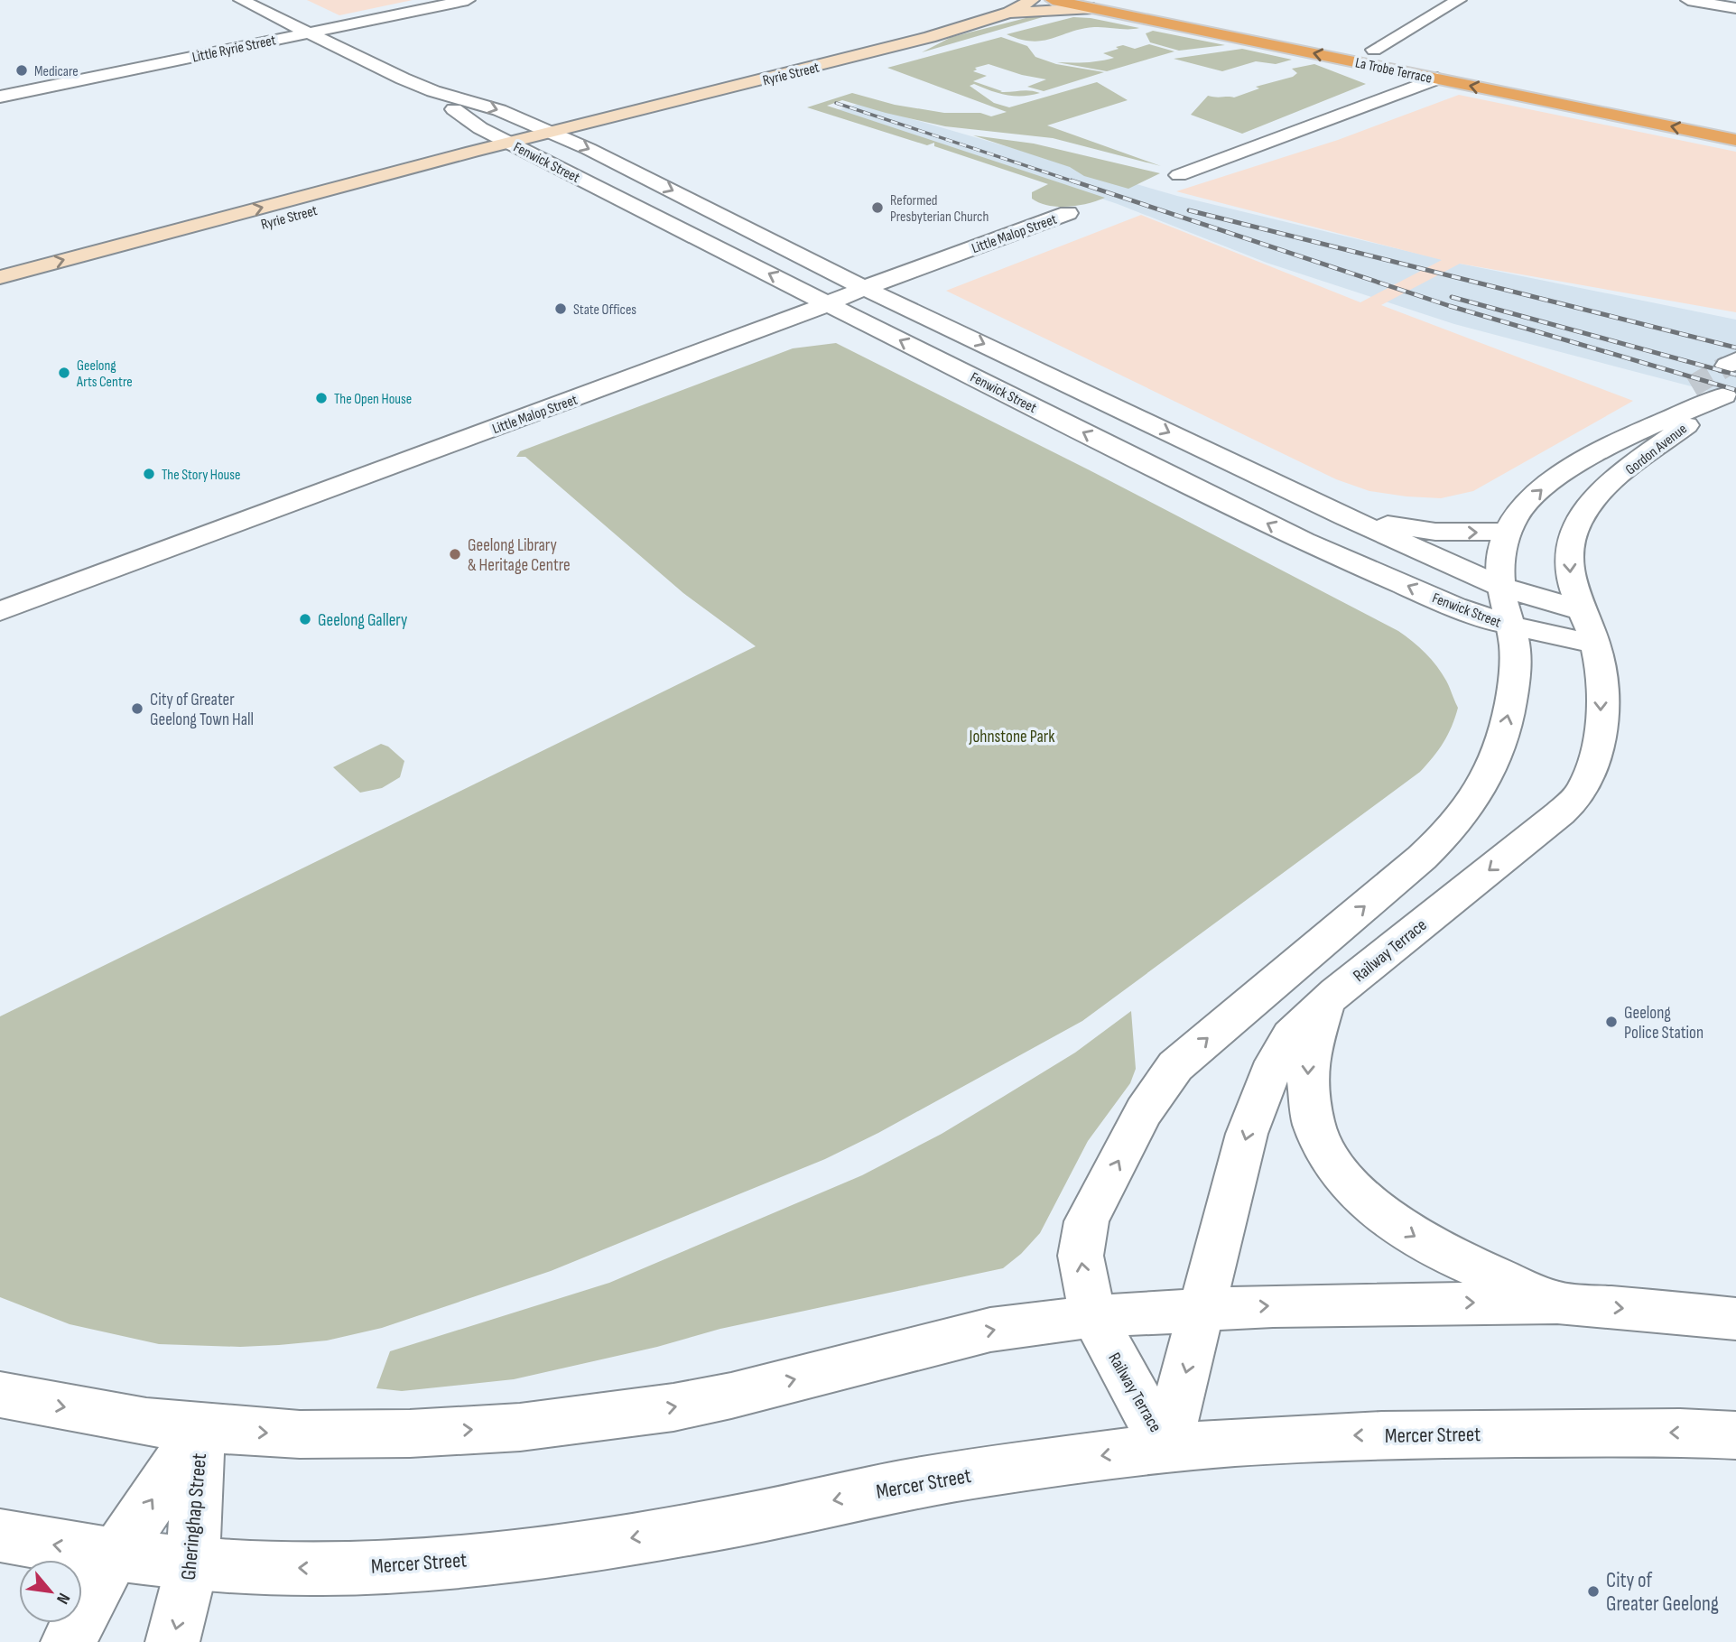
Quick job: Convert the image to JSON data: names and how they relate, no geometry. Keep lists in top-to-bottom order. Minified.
{"streets":{"highway":["La Trobe Terrace"],"main road":["Ryrie Street"],"street":["Little Ryrie Street","Fenwick Street","Little Malop Street","Gordon Avenue","Railway Terrace","Mercer Street","Gheringhap Street"]},"crossings":[["Little Ryrie Street","Fenwick Street"],["Ryrie Street","Fenwick Street"],["Fenwick Street","Little Malop Street"],["Fenwick Street","Gordon Avenue"],["Fenwick Street","Railway Terrace"],["Gordon Avenue","Railway Terrace"],["Railway Terrace","Mercer Street"],["Mercer Street","Gheringhap Street"]],"parks":["Johnstone Park"],"places":["Medicare","Reformed Presbyterian Church","State Offices","Geelong Arts Centre","The Open House","The Story House","Geelong Library & Heritage Centre","Geelong Gallery","City of Greater Geelong Town Hall","Geelong Police Station","City of Greater Geelong"],"north":"bottom right"}
